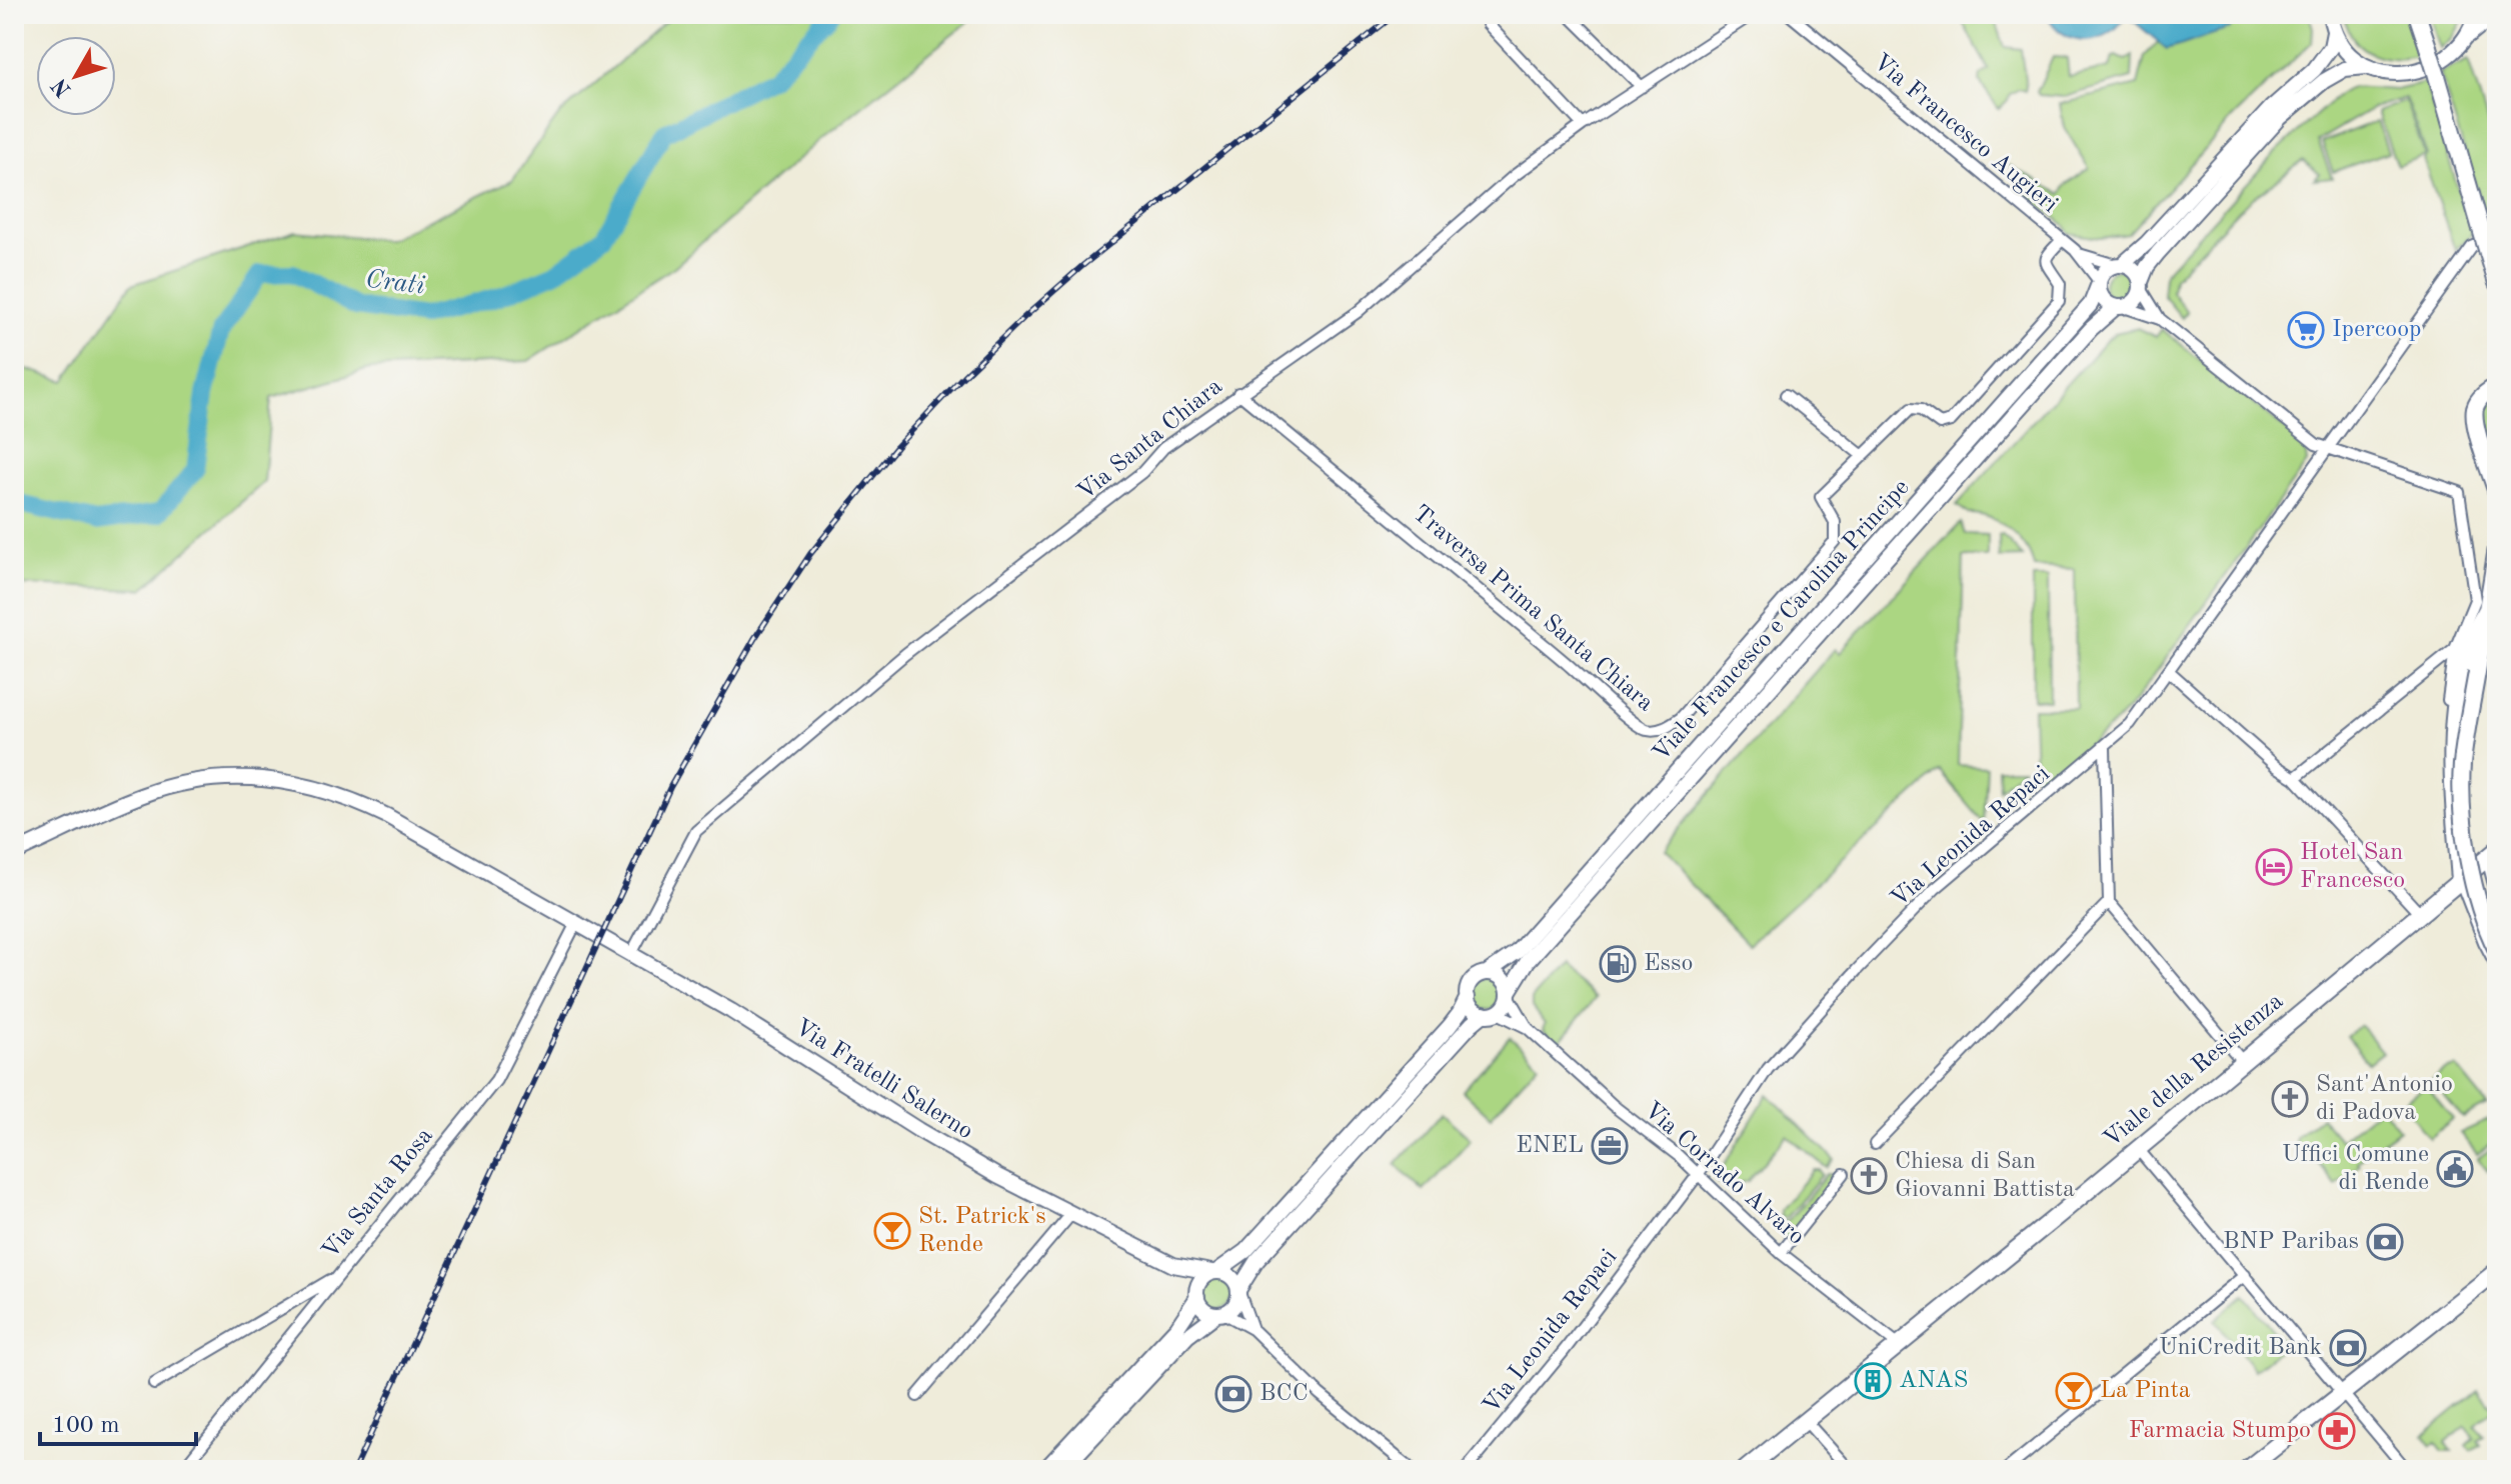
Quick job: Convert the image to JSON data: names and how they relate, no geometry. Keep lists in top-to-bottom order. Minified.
{"streets":{"main road":["Viale della Resistenza"],"street":["Via Francesco Augieri","Via Santa Chiara","Traversa Prima Santa Chiara","Viale Francesco e Carolina Principe","Via Leonida Repaci","Via Fratelli Salerno","Via Corrado Alvaro","Via Santa Rosa"]},"crossings":[["Via Francesco Augieri","Traversa Prima Santa Chiara"],["Via Francesco Augieri","Viale Francesco e Carolina Principe"],["Via Santa Chiara","Traversa Prima Santa Chiara"],["Via Santa Chiara","Via Fratelli Salerno"],["Viale Francesco e Carolina Principe","Via Fratelli Salerno"],["Viale Francesco e Carolina Principe","Via Corrado Alvaro"],["Via Leonida Repaci","Via Corrado Alvaro"],["Viale della Resistenza","Via Corrado Alvaro"],["Via Fratelli Salerno","Via Santa Rosa"]],"water":["Crati"],"places":{"supermarket":["Ipercoop"],"hotel":["Hotel San Francesco"],"fuel station":["Esso"],"church":["Sant'Antonio di Padova","Chiesa di San Giovanni Battista"],"office":["ENEL"],"public building":["Uffici Comune di Rende"],"bar":["St. Patrick's Rende","La Pinta"],"bank":["BNP Paribas","UniCredit Bank","BCC"],"building":["ANAS"],"pharmacy":["Farmacia Stumpo"]},"scale_bar":"100 m","north":"bottom left"}
